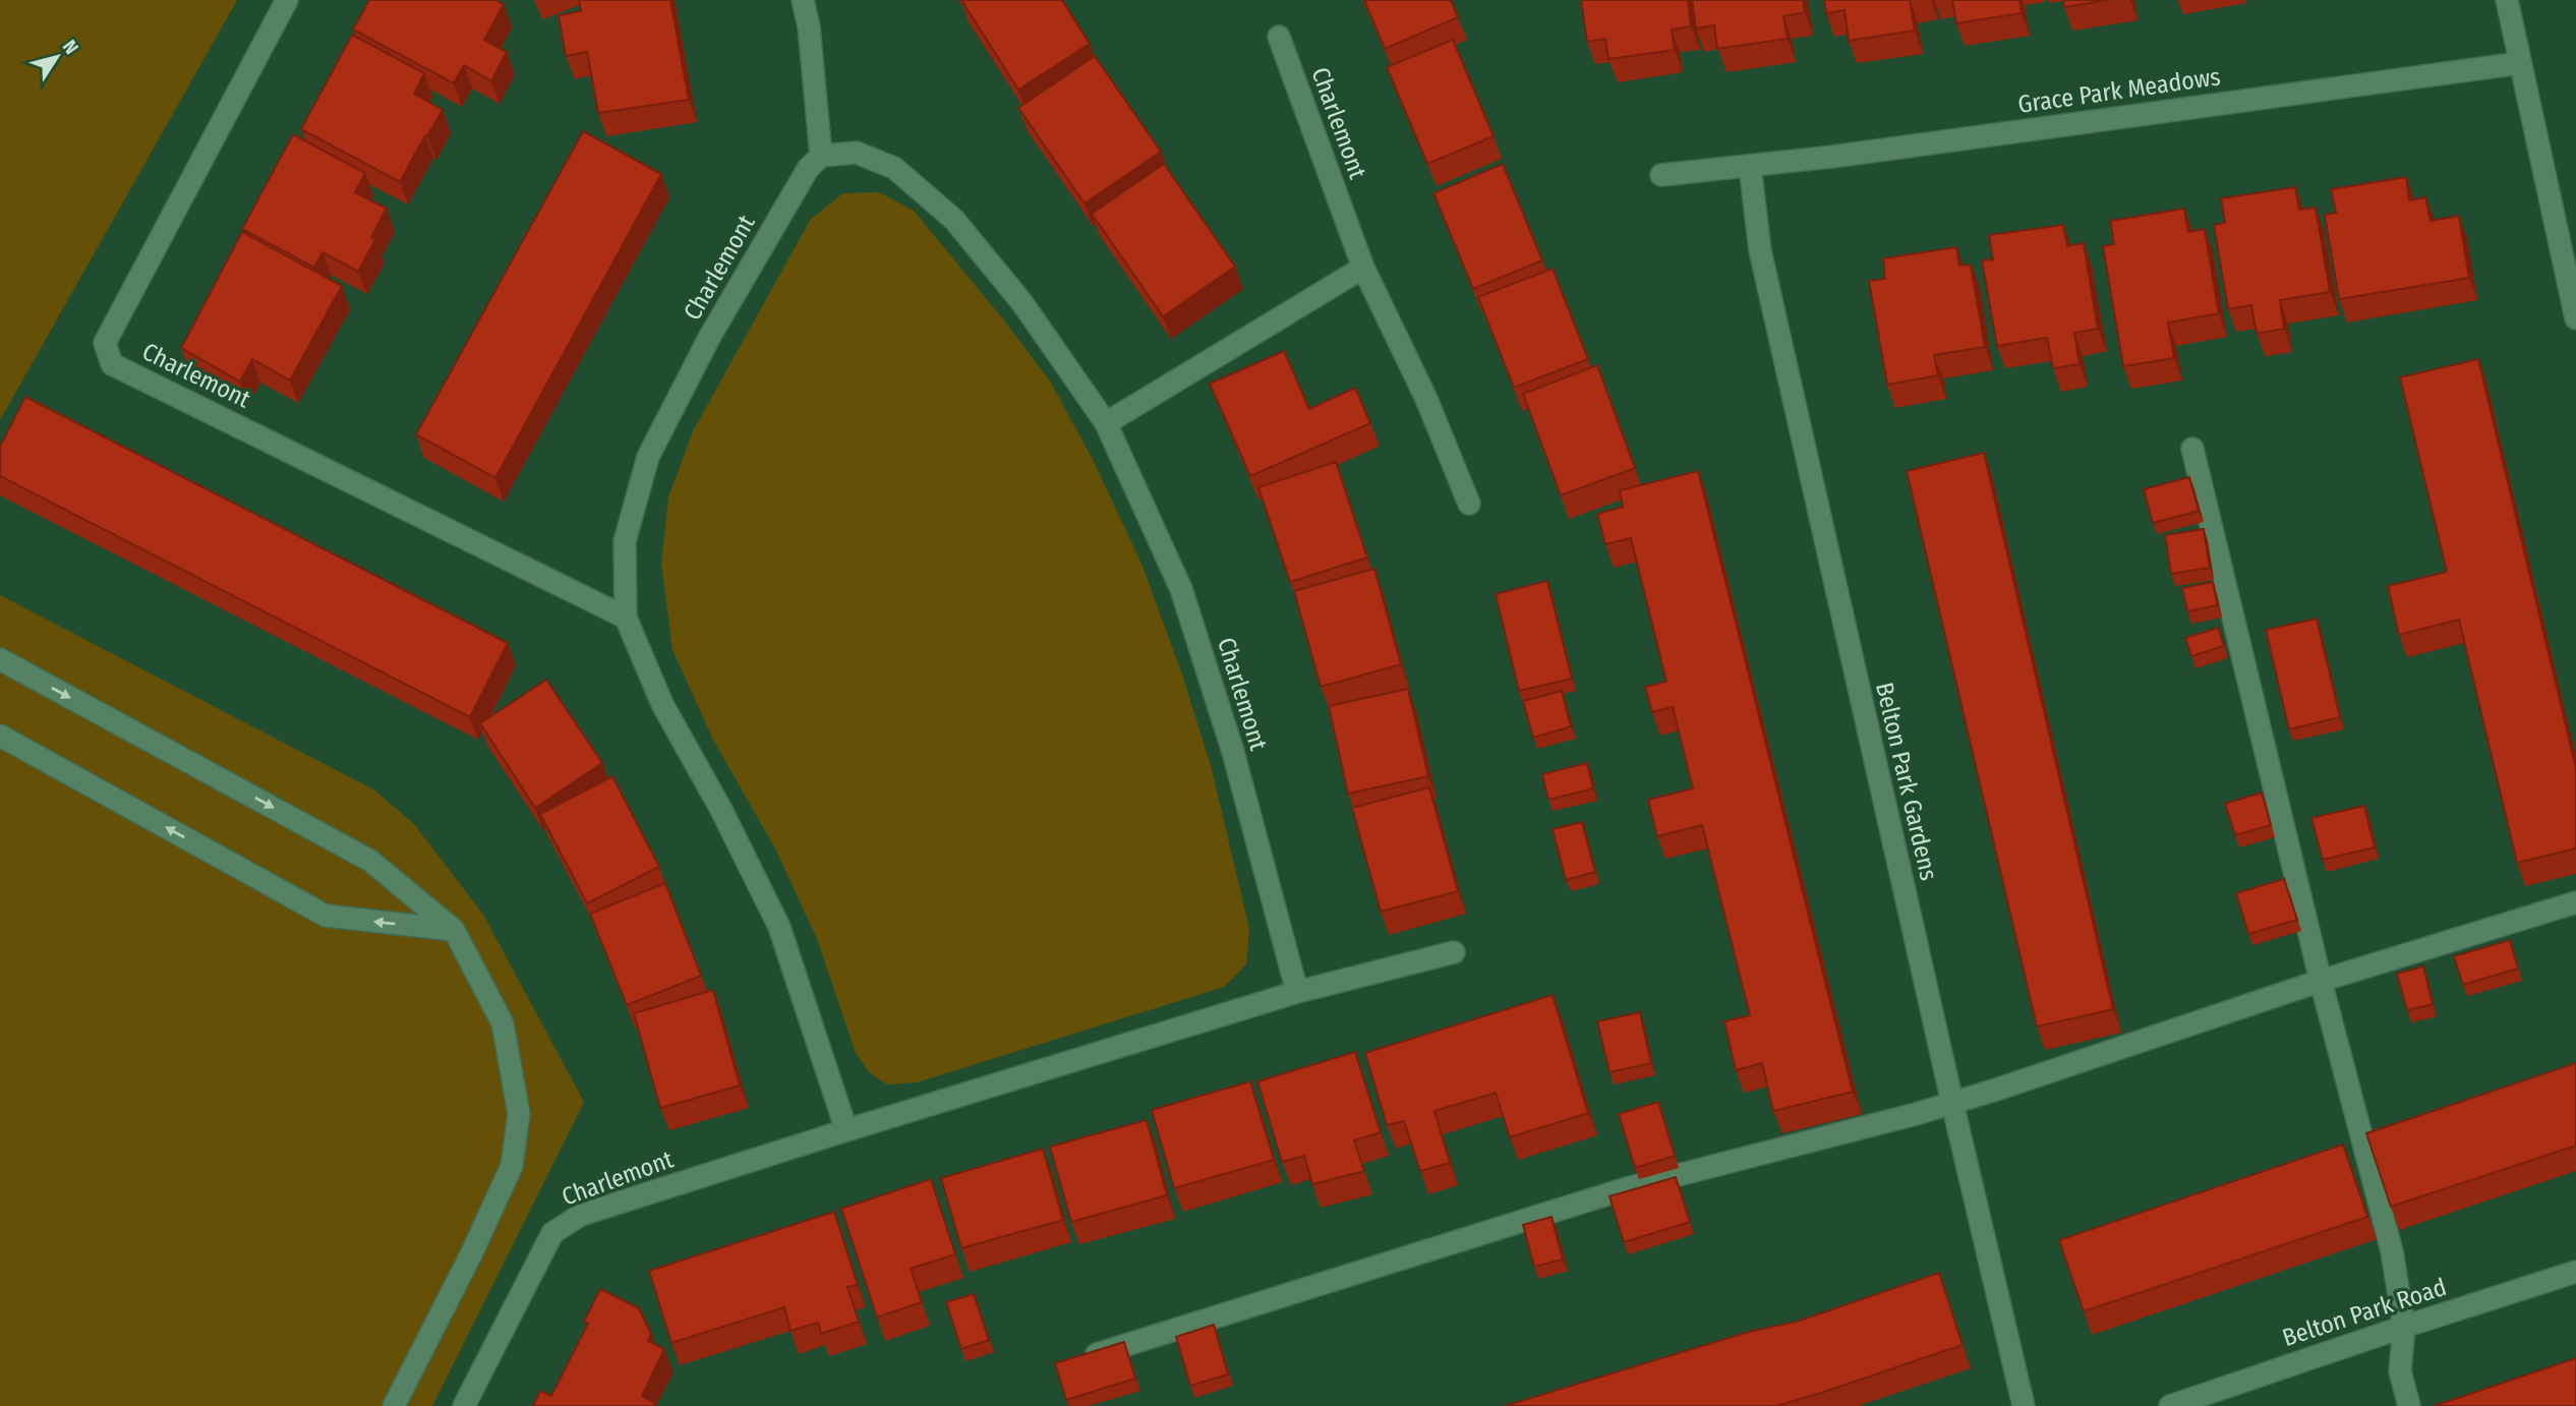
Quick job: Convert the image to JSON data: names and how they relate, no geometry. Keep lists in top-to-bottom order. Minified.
{"streets":{"street":["Grace Park Meadows","Charlemont","Belton Park Gardens","Belton Park Road"]},"crossings":[["Grace Park Meadows","Belton Park Gardens"]],"north":"top right"}
